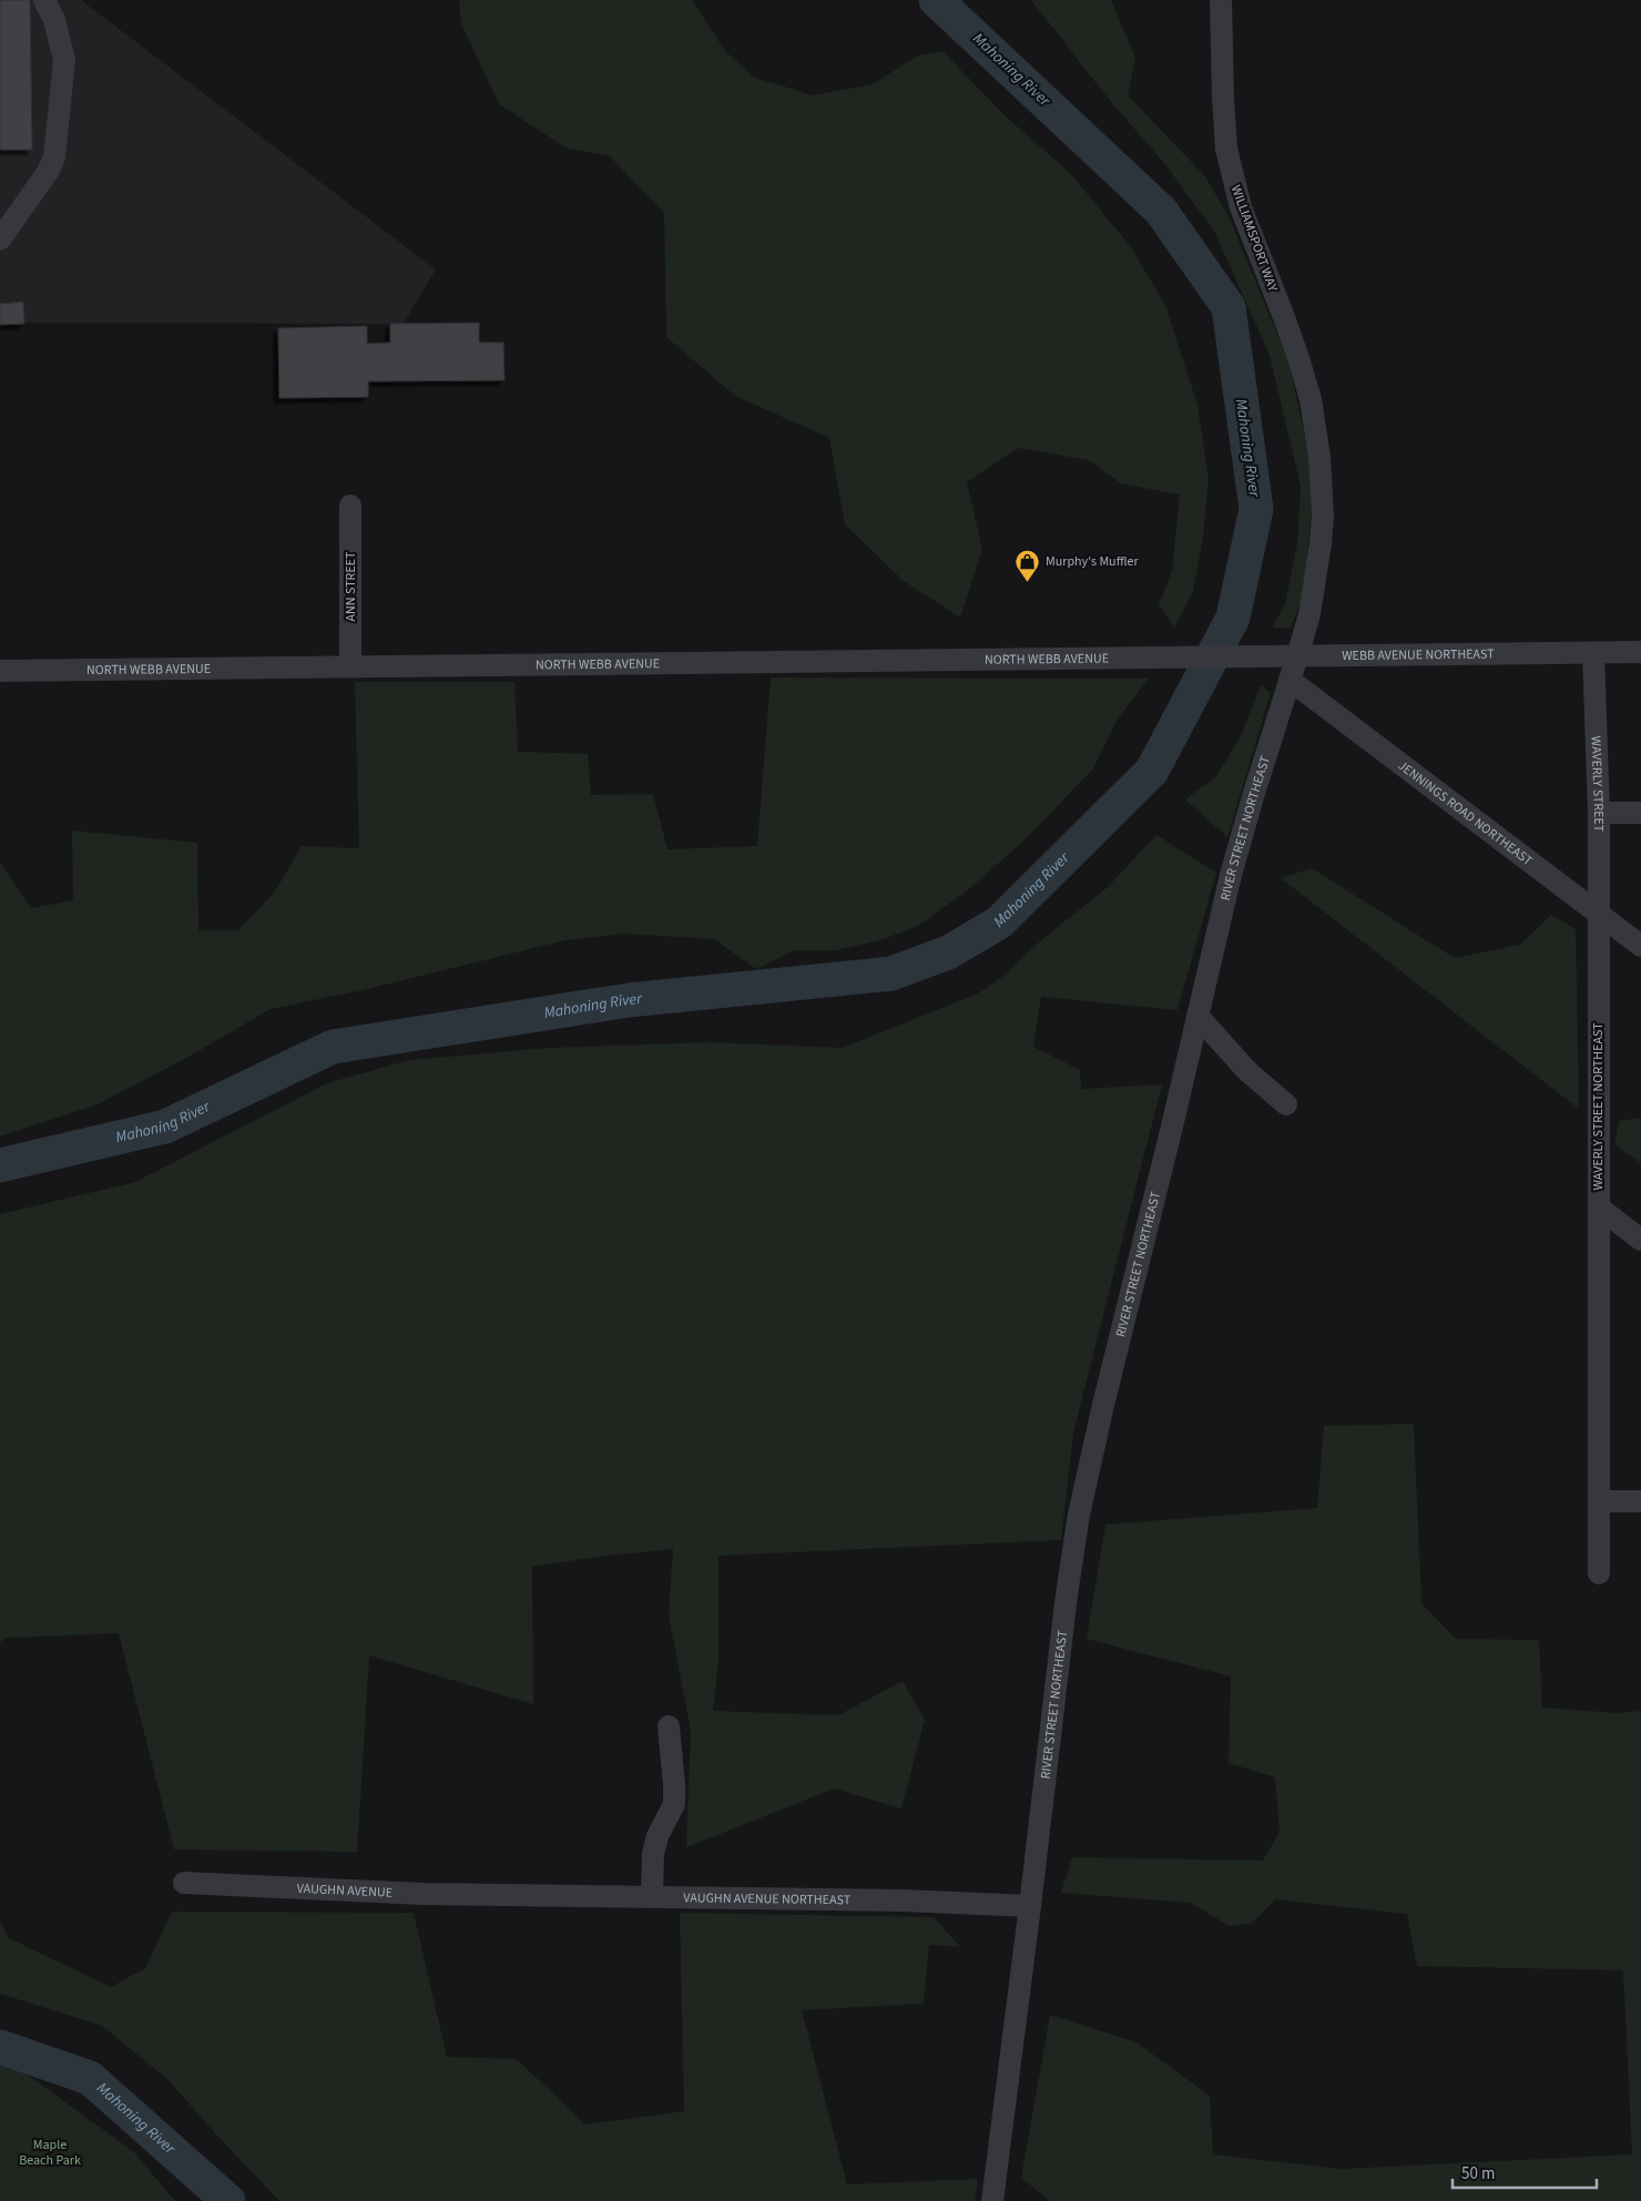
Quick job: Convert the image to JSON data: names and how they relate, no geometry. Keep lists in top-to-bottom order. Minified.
{"streets":{"street":["WILLIAMSPORT WAY","ANN STREET","WEBB AVENUE NORTHEAST","NORTH WEBB AVENUE","WAVERLY STREET","JENNINGS ROAD NORTHEAST","RIVER STREET NORTHEAST","WAVERLY STREET NORTHEAST","VAUGHN AVENUE","VAUGHN AVENUE NORTHEAST"]},"crossings":[["WILLIAMSPORT WAY","RIVER STREET NORTHEAST"],["ANN STREET","NORTH WEBB AVENUE"],["WEBB AVENUE NORTHEAST","NORTH WEBB AVENUE"],["WEBB AVENUE NORTHEAST","WAVERLY STREET"],["WEBB AVENUE NORTHEAST","RIVER STREET NORTHEAST"],["WAVERLY STREET","JENNINGS ROAD NORTHEAST"],["WAVERLY STREET","WAVERLY STREET NORTHEAST"],["JENNINGS ROAD NORTHEAST","RIVER STREET NORTHEAST"],["JENNINGS ROAD NORTHEAST","WAVERLY STREET NORTHEAST"],["RIVER STREET NORTHEAST","VAUGHN AVENUE NORTHEAST"],["VAUGHN AVENUE","VAUGHN AVENUE NORTHEAST"]],"water":["Mahoning River"],"parks":["Maple Beach Park"],"places":{"shop":["Murphy's Muffler"]},"scale_bar":"50 m"}
